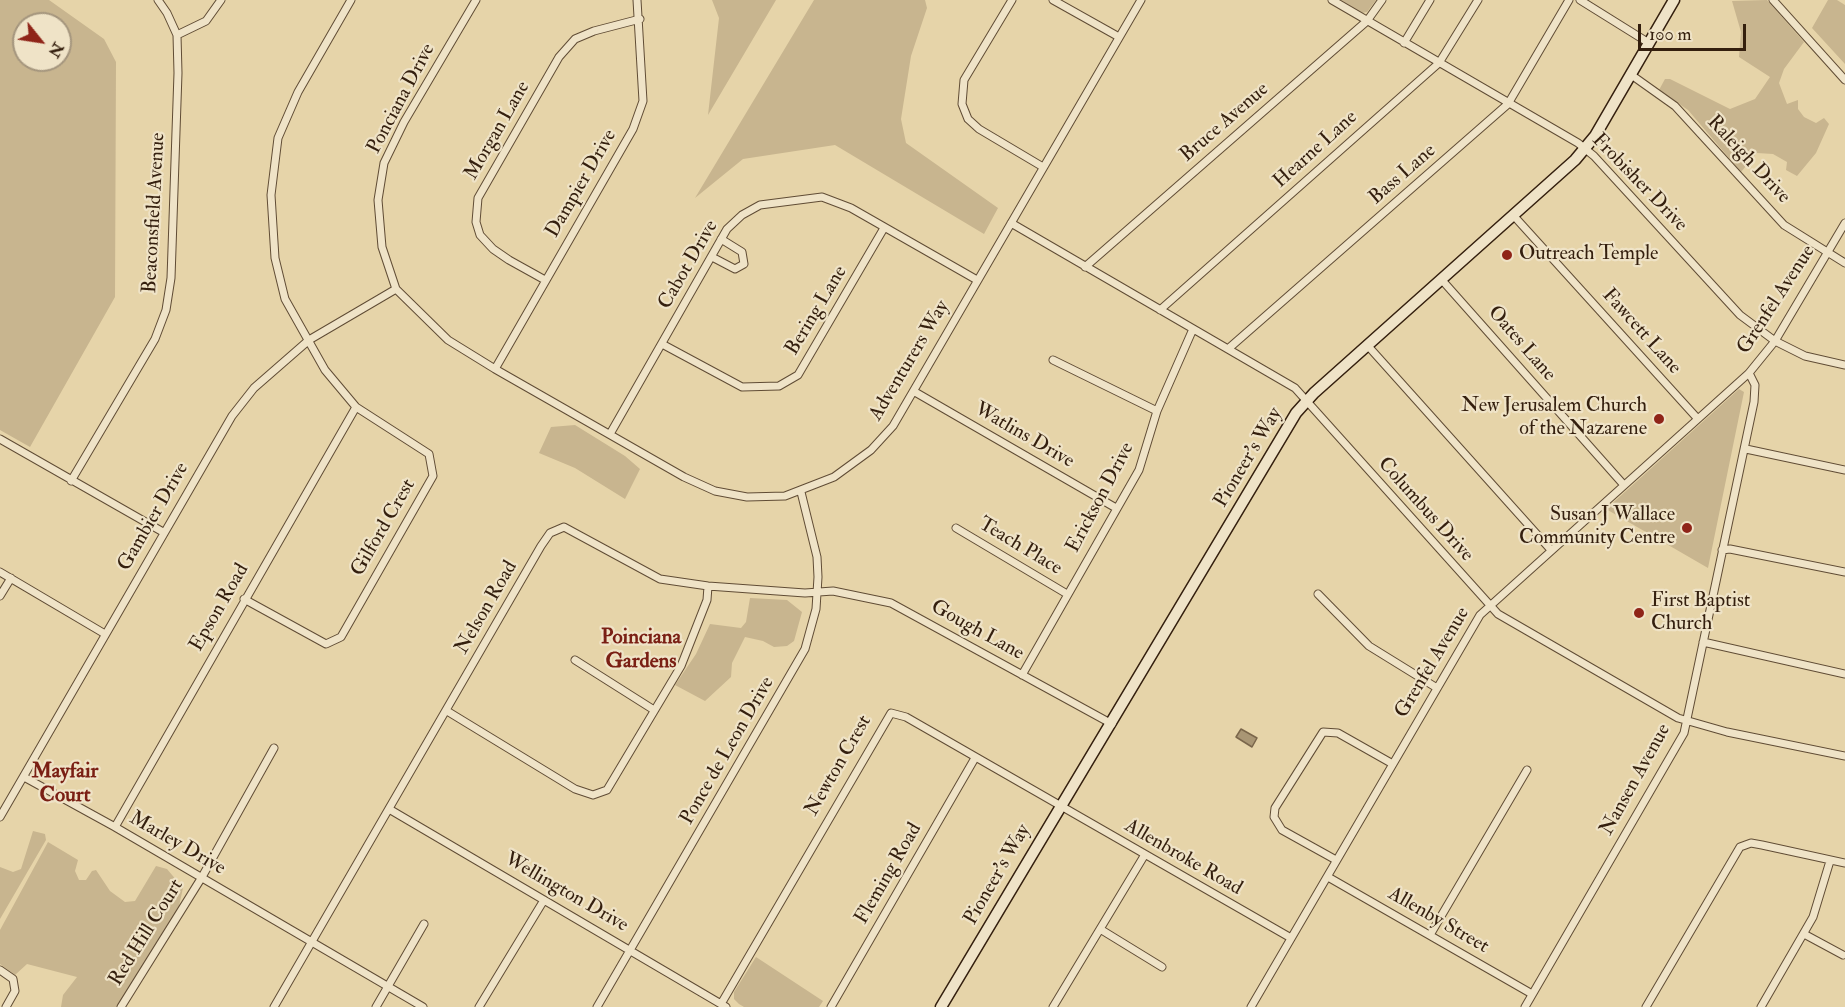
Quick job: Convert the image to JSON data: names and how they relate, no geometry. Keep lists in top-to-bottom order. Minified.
{"streets":{"main road":["Pioneer's Way"],"street":["Ponciana Drive","Bruce Avenue","Morgan Lane","Hearne Lane","Raleigh Drive","Bass Lane","Frobisher Drive","Dampier Drive","Beaconsfield Avenue","Cabot Drive","Grenfel Avenue","Bering Lane","Fawcett Lane","Oates Lane","Adventurers Way","Watlins Drive","Erickson Drive","Columbus Drive","Gambier Drive","Gilford Crest","Teach Place","Epson Road","Nelson Road","Gough Lane","Ponce de Leon Drive","Newton Crest","Nansen Avenue","Marley Drive","Allenbroke Road","Fleming Road","Wellington Drive","Allenby Street","Red Hill Court"]},"crossings":[["Ponciana Drive","Adventurers Way"],["Ponciana Drive","Gambier Drive"],["Bruce Avenue","Frobisher Drive"],["Bruce Avenue","Columbus Drive"],["Morgan Lane","Dampier Drive"],["Hearne Lane","Frobisher Drive"],["Hearne Lane","Columbus Drive"],["Raleigh Drive","Grenfel Avenue"],["Raleigh Drive","Pioneer's Way"],["Bass Lane","Frobisher Drive"],["Bass Lane","Columbus Drive"],["Frobisher Drive","Grenfel Avenue"],["Frobisher Drive","Pioneer's Way"],["Dampier Drive","Adventurers Way"],["Cabot Drive","Bering Lane"],["Cabot Drive","Adventurers Way"],["Grenfel Avenue","Fawcett Lane"],["Grenfel Avenue","Oates Lane"],["Grenfel Avenue","Columbus Drive"],["Grenfel Avenue","Nansen Avenue"],["Grenfel Avenue","Allenbroke Road"],["Grenfel Avenue","Allenby Street"],["Fawcett Lane","Pioneer's Way"],["Oates Lane","Pioneer's Way"],["Adventurers Way","Watlins Drive"],["Adventurers Way","Columbus Drive"],["Adventurers Way","Gambier Drive"],["Adventurers Way","Ponce de Leon Drive"],["Watlins Drive","Erickson Drive"],["Pioneer's Way","Columbus Drive"],["Pioneer's Way","Gough Lane"],["Pioneer's Way","Newton Crest"],["Pioneer's Way","Allenbroke Road"],["Erickson Drive","Columbus Drive"],["Erickson Drive","Teach Place"],["Erickson Drive","Gough Lane"],["Columbus Drive","Nansen Avenue"],["Gambier Drive","Gilford Crest"],["Gambier Drive","Marley Drive"],["Gilford Crest","Epson Road"],["Epson Road","Marley Drive"],["Nelson Road","Gough Lane"],["Nelson Road","Ponce de Leon Drive"],["Nelson Road","Marley Drive"],["Nelson Road","Wellington Drive"],["Gough Lane","Ponce de Leon Drive"],["Ponce de Leon Drive","Wellington Drive"],["Newton Crest","Allenbroke Road"],["Newton Crest","Fleming Road"],["Newton Crest","Wellington Drive"],["Nansen Avenue","Allenby Street"],["Marley Drive","Red Hill Court"]],"districts":["Poinciana Gardens","Mayfair Court"],"places":["Outreach Temple","New Jerusalem Church of the Nazarene","Susan J Wallace Community Centre","First Baptist Church"],"scale_bar":"100 m","north":"bottom right"}
